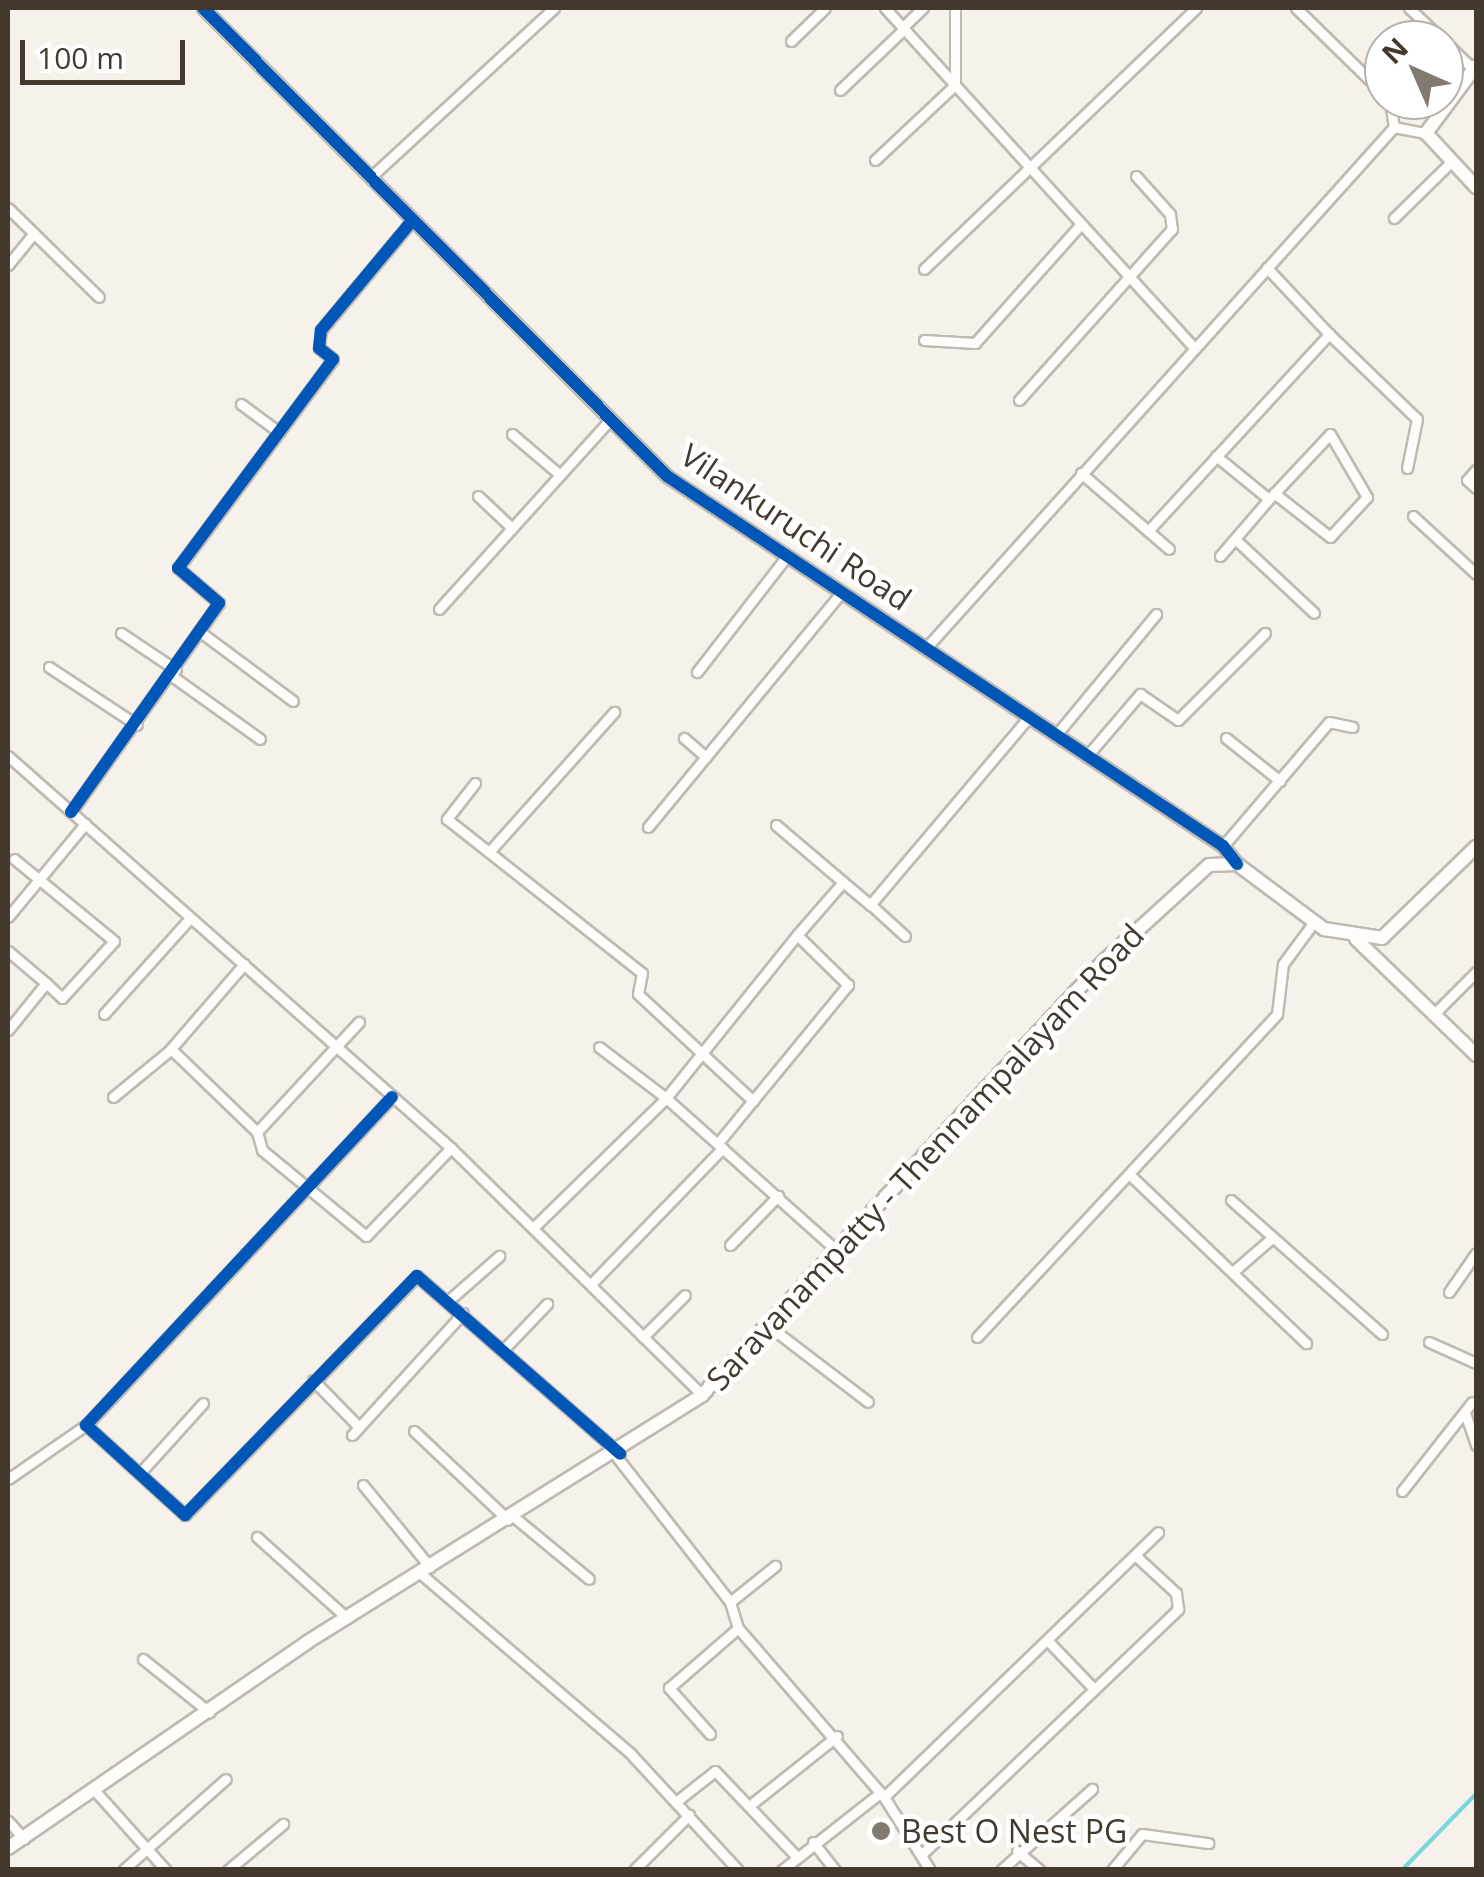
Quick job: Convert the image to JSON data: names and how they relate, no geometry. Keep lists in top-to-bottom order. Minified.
{"streets":{"main road":["Saravanampatty - Thennampalayam Road"],"street":["Vilankuruchi Road"]},"crossings":[["Vilankuruchi Road","Saravanampatty - Thennampalayam Road"]],"places":["Best O Nest PG"],"scale_bar":"100 m","north":"top left"}
